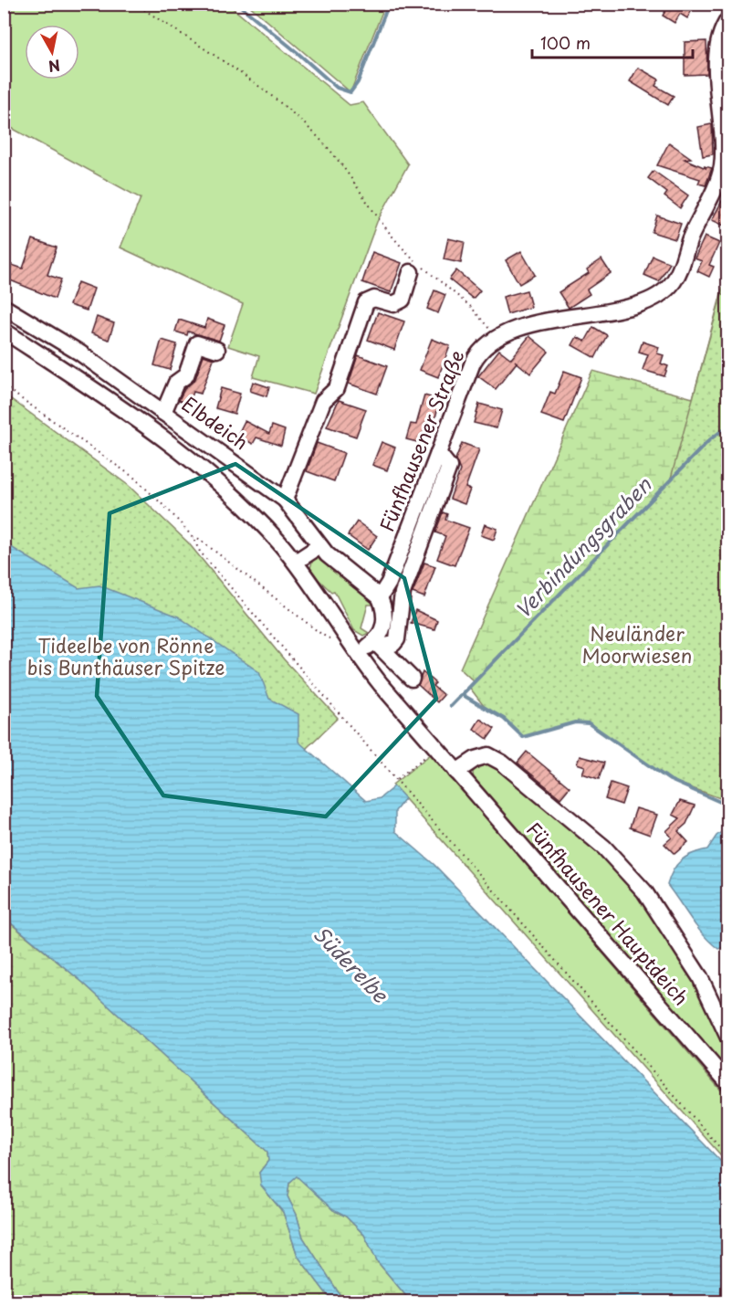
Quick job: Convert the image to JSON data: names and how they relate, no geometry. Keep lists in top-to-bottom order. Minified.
{"streets":{"street":["Elbdeich","Fünfhausener Straße","Fünfhausener Hauptdeich"]},"crossings":[["Elbdeich","Fünfhausener Straße"]],"water":["Verbindungsgraben","Süderelbe"],"parks":["Neuländer Moorwiesen","Tideelbe von Rönne bis Bunthäuser Spitze"],"scale_bar":"100 m","north":"bottom"}
